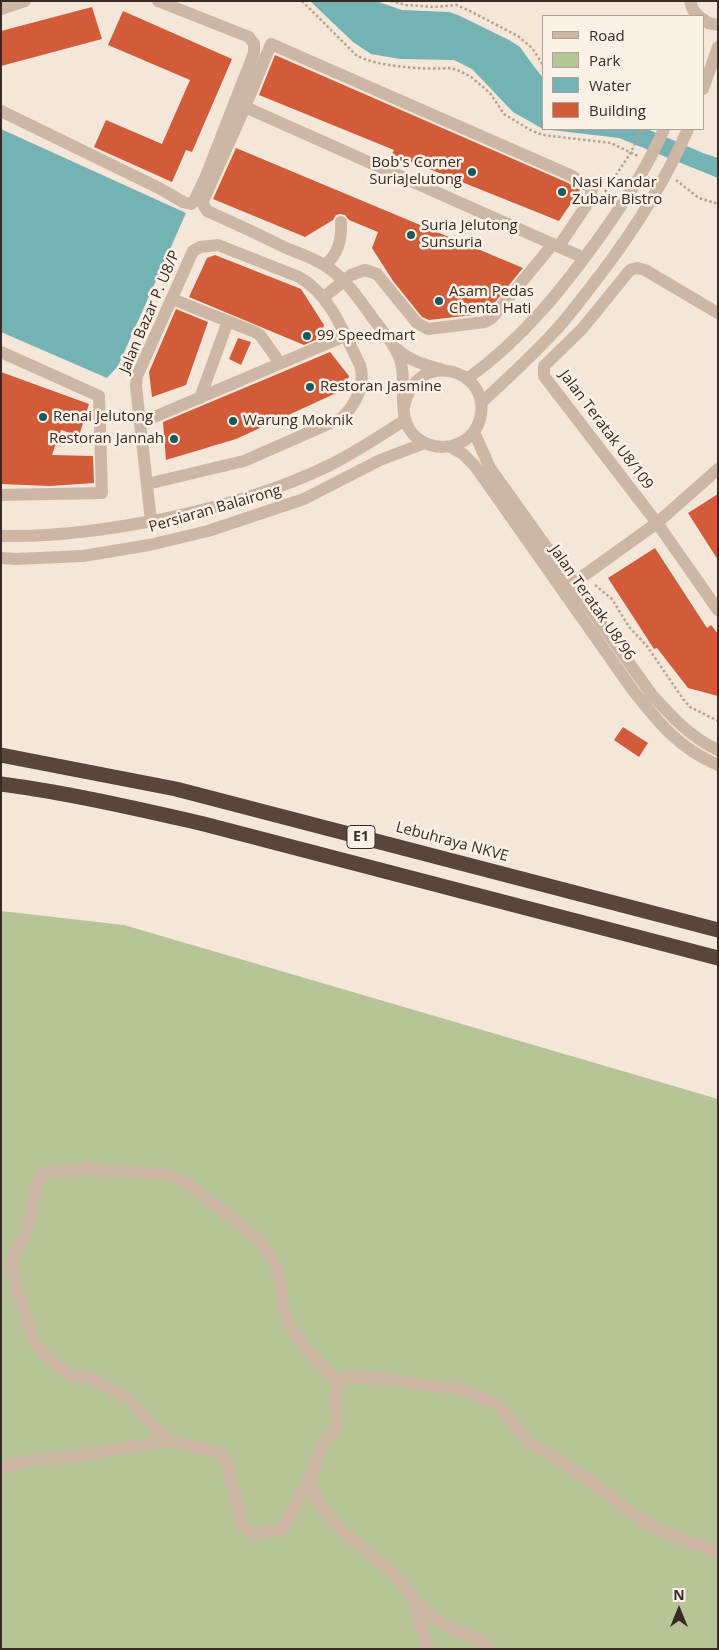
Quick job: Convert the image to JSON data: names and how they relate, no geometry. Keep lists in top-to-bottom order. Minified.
{"streets":{"highway":["E1","Lebuhraya NKVE"],"street":["Jalan Bazar P. U8/P","Jalan Teratak U8/109","Persiaran Balairong","Jalan Teratak U8/96"]},"crossings":[["Jalan Bazar P. U8/P","Persiaran Balairong"],["Persiaran Balairong","Jalan Teratak U8/96"]],"places":["Bob's Corner SuriaJelutong","Nasi Kandar Zubair Bistro","Suria Jelutong Sunsuria","Asam Pedas Chenta Hati","99 Speedmart","Restoran Jasmine","Renai Jelutong","Warung Moknik","Restoran Jannah"],"legend":["Road","Park","Water","Building"],"north":"top"}
